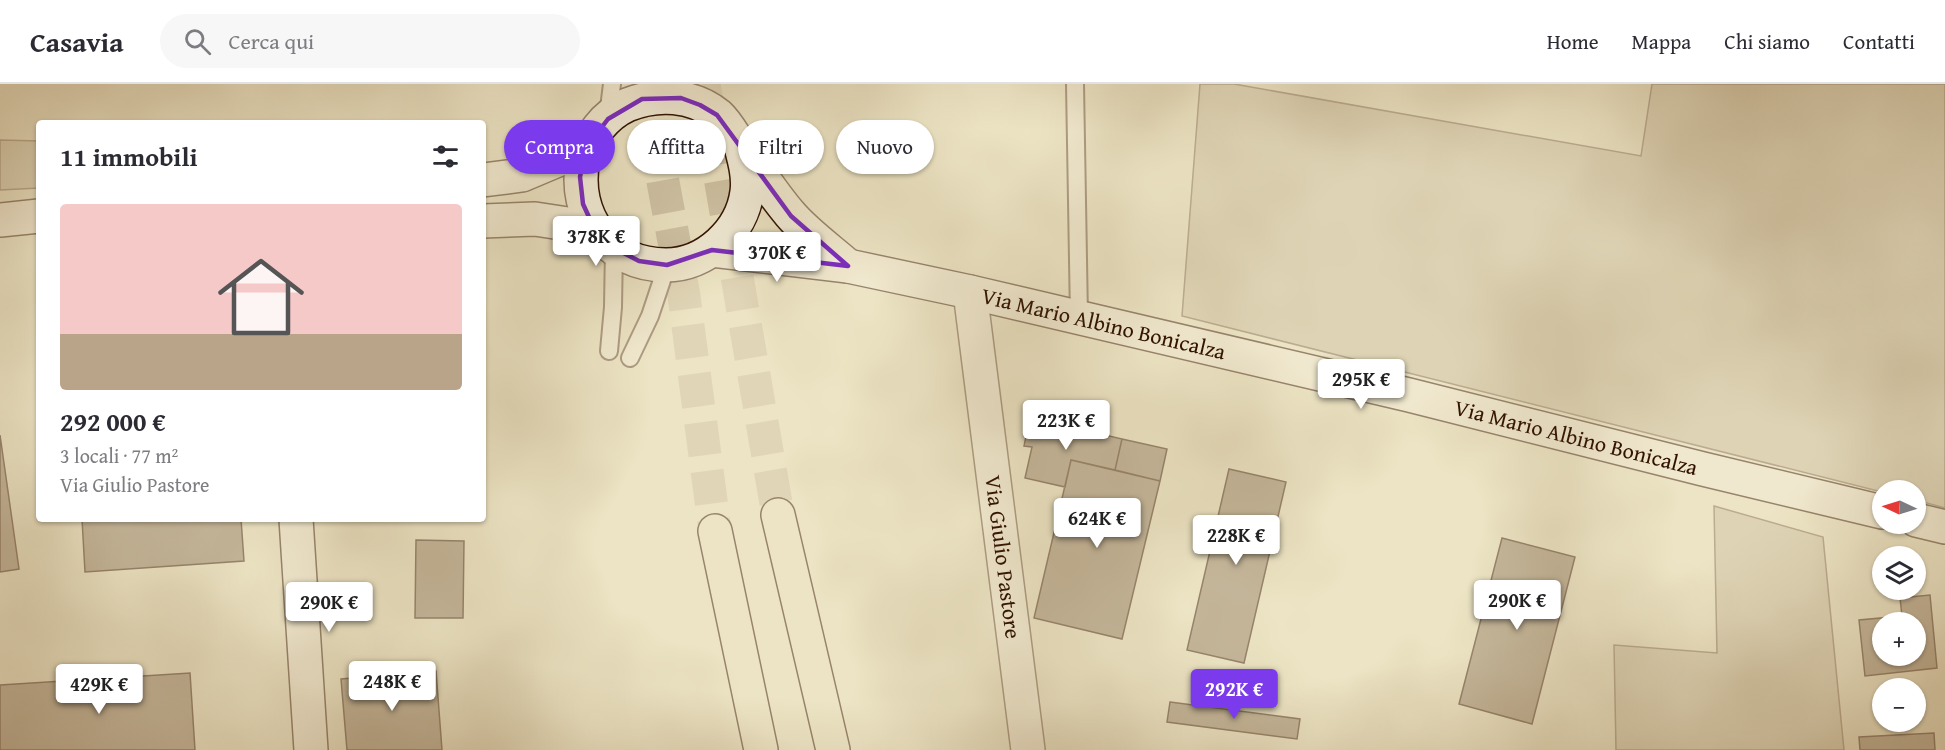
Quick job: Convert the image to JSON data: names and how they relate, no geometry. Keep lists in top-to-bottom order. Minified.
{"streets":{"main road":["Via Mario Albino Bonicalza","Via Giulio Pastore"]},"crossings":[["Via Mario Albino Bonicalza","Via Giulio Pastore"]],"north":"left","page":{"header":"Casavia","search":"Cerca qui","nav":["Home","Mappa","Chi siamo","Contatti"],"chip":["Compra","Affitta","Filtri","Nuovo"],"heading":"11 immobili","list":[{"name":"292 000 €","note":"3 locali · 77 m² · Via Giulio Pastore"}],"price":["378K €","370K €","295K €","223K €","624K €","228K €","290K €","290K €","248K €","429K €","292K €"],"map_buttons":["+","−"]}}
